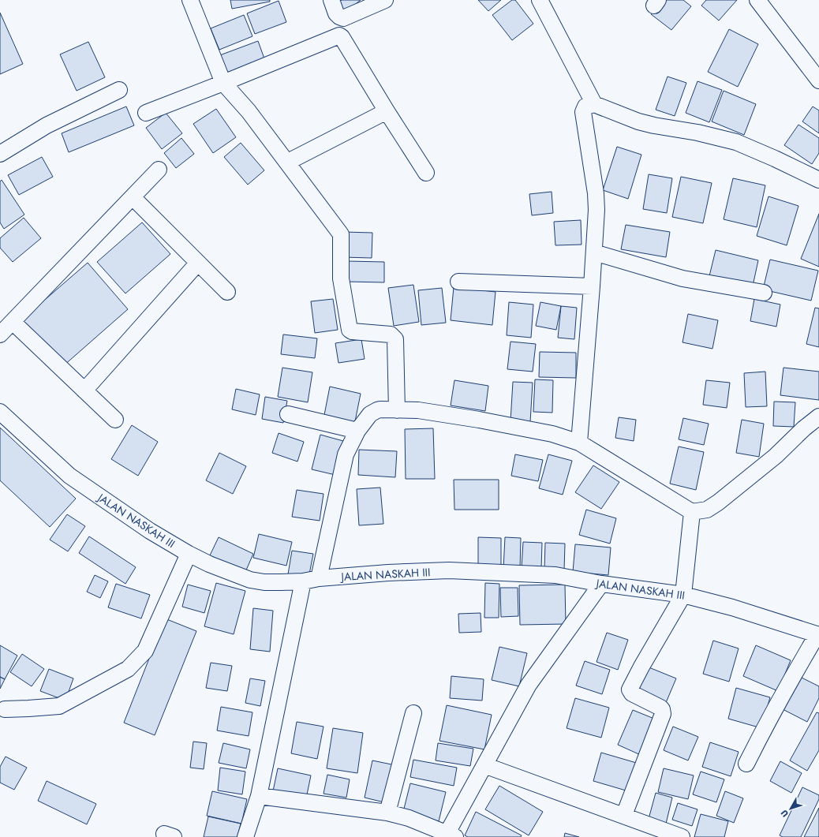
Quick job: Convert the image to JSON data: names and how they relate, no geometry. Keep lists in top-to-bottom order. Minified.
{"streets":{"street":["JALAN NASKAH III"]},"north":"bottom left"}
